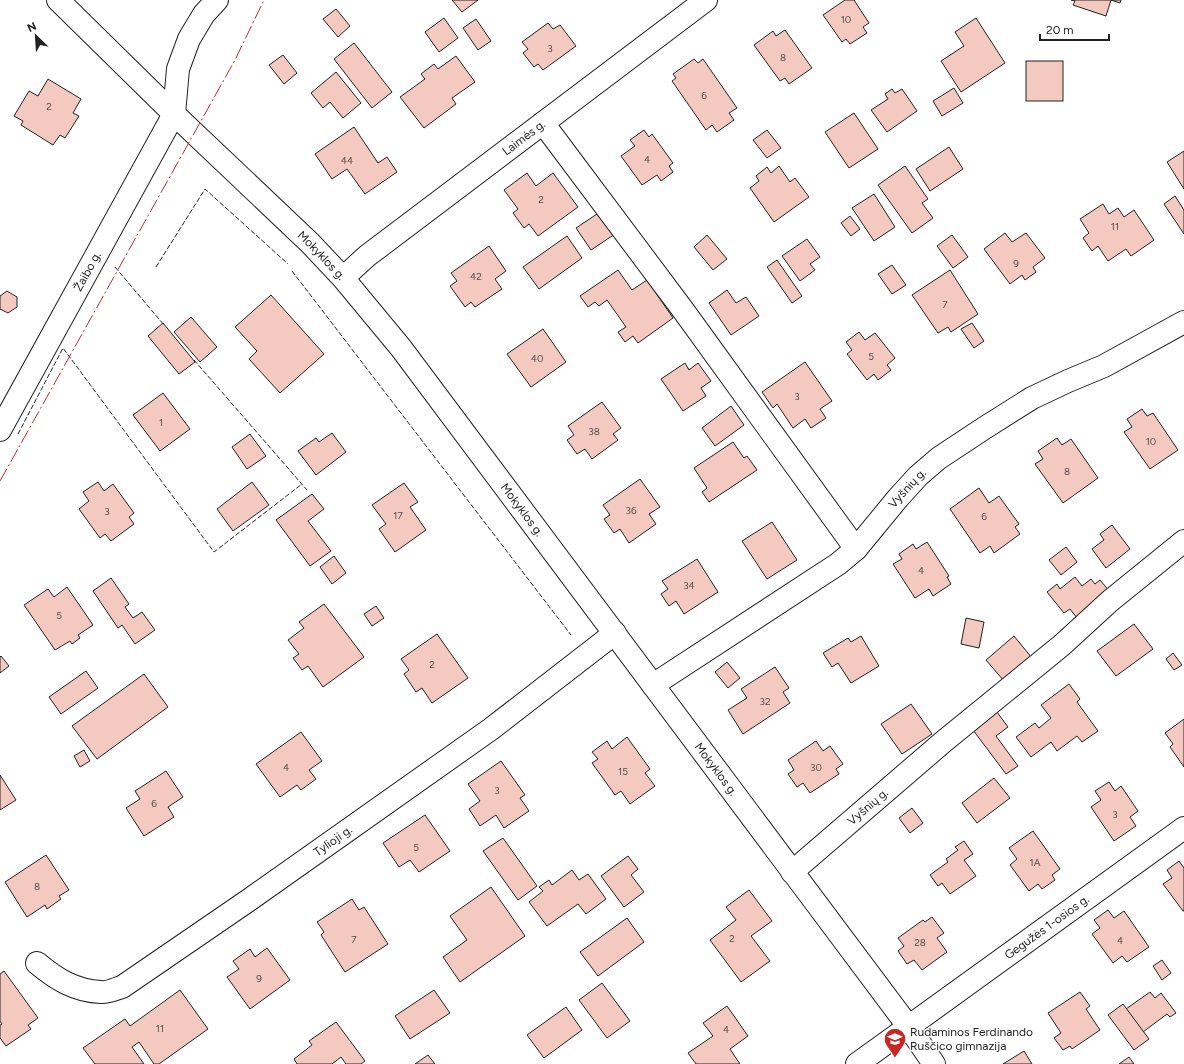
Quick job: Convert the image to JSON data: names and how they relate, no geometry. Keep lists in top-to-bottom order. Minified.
{"streets":{"street":["Laimės g.","Mokyklos g.","Žaibo g.","Vyšnių g.","Tylioji g.","Gegužės 1-osios g."]},"crossings":[["Laimės g.","Mokyklos g."],["Mokyklos g.","Žaibo g."],["Mokyklos g.","Vyšnių g."],["Mokyklos g.","Tylioji g."],["Mokyklos g.","Gegužės 1-osios g."]],"places":{"school or university":["Rudaminos Ferdinando Ruščico gimnazija"]},"house_numbers":["10","3","8","6","2","4","44","2","11","9","42","7","5","40","3","1","38","10","8","36","3","17","6","4","34","5","2","32","4","30","15","3","6","3","5","1A","8","2","7","4","28","9","11","4"],"scale_bar":"20 m","north":"top left"}
